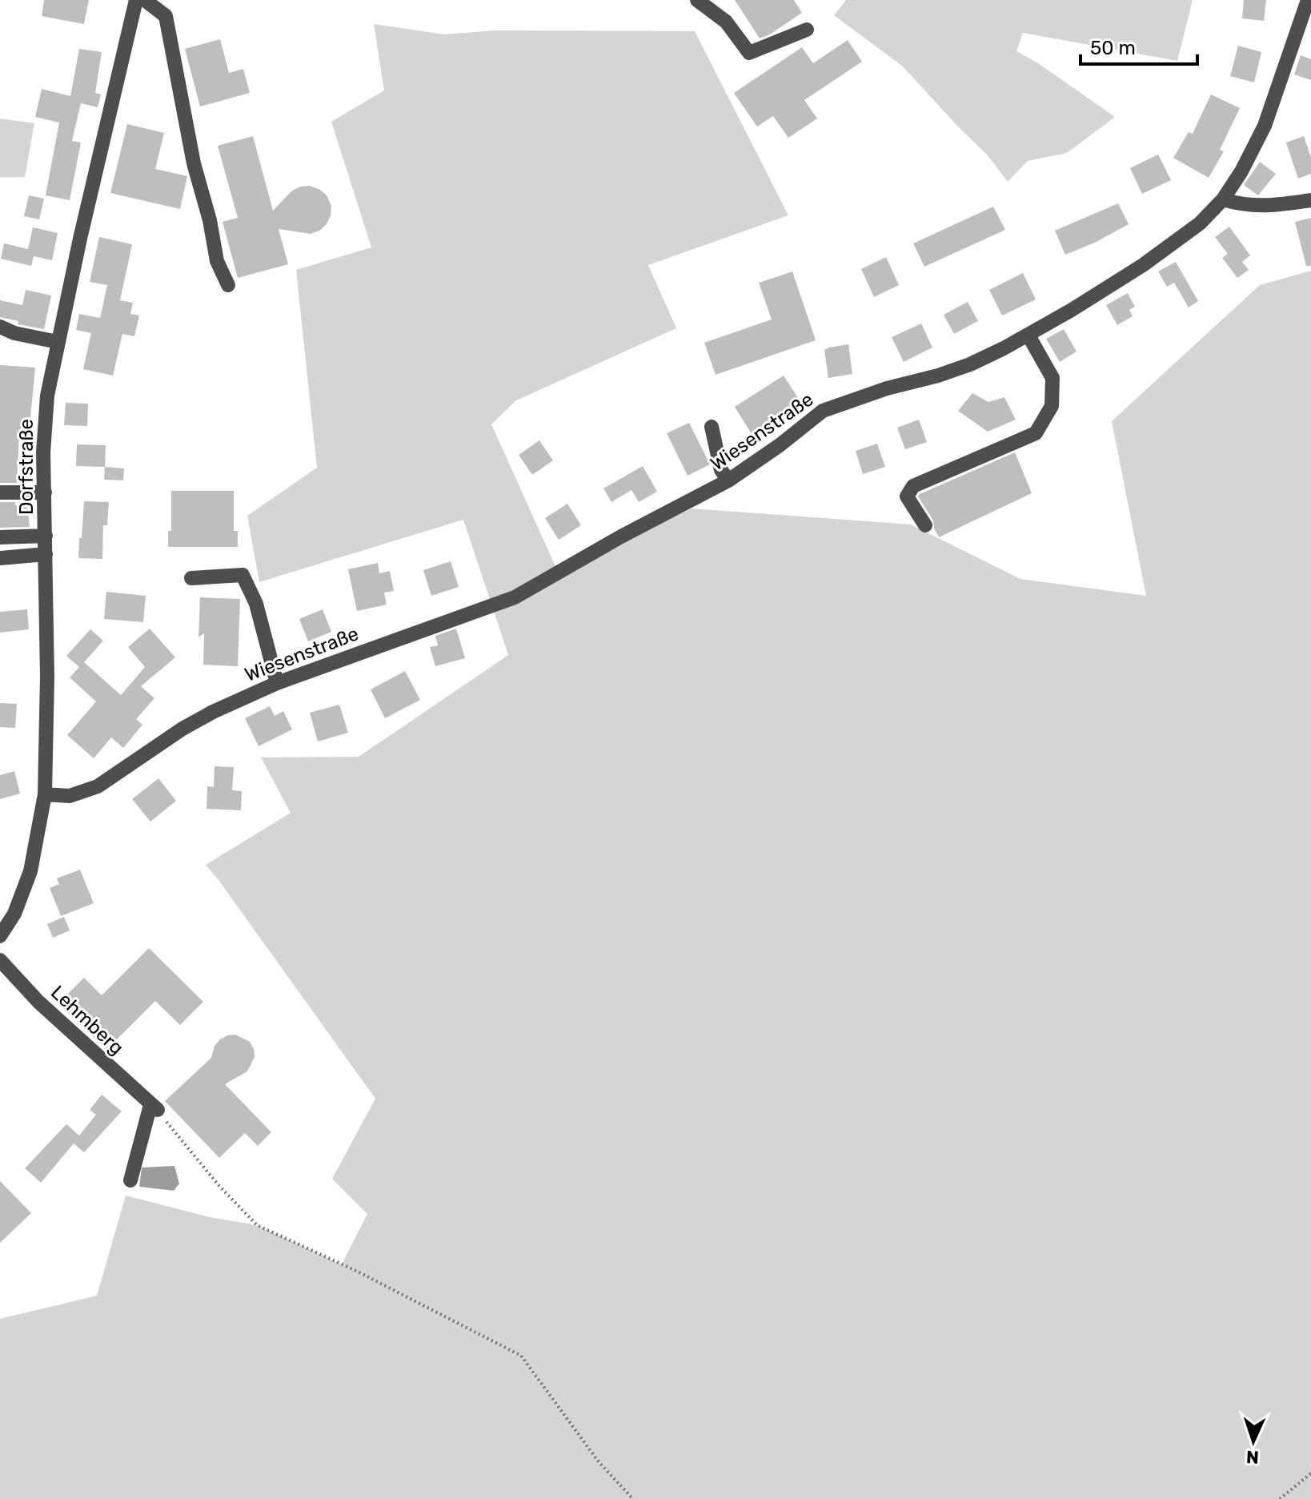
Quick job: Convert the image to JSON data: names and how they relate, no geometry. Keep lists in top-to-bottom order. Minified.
{"streets":{"street":["Wiesenstraße","Dorfstraße","Lehmberg"]},"crossings":[["Wiesenstraße","Dorfstraße"]],"scale_bar":"50 m","north":"bottom"}
